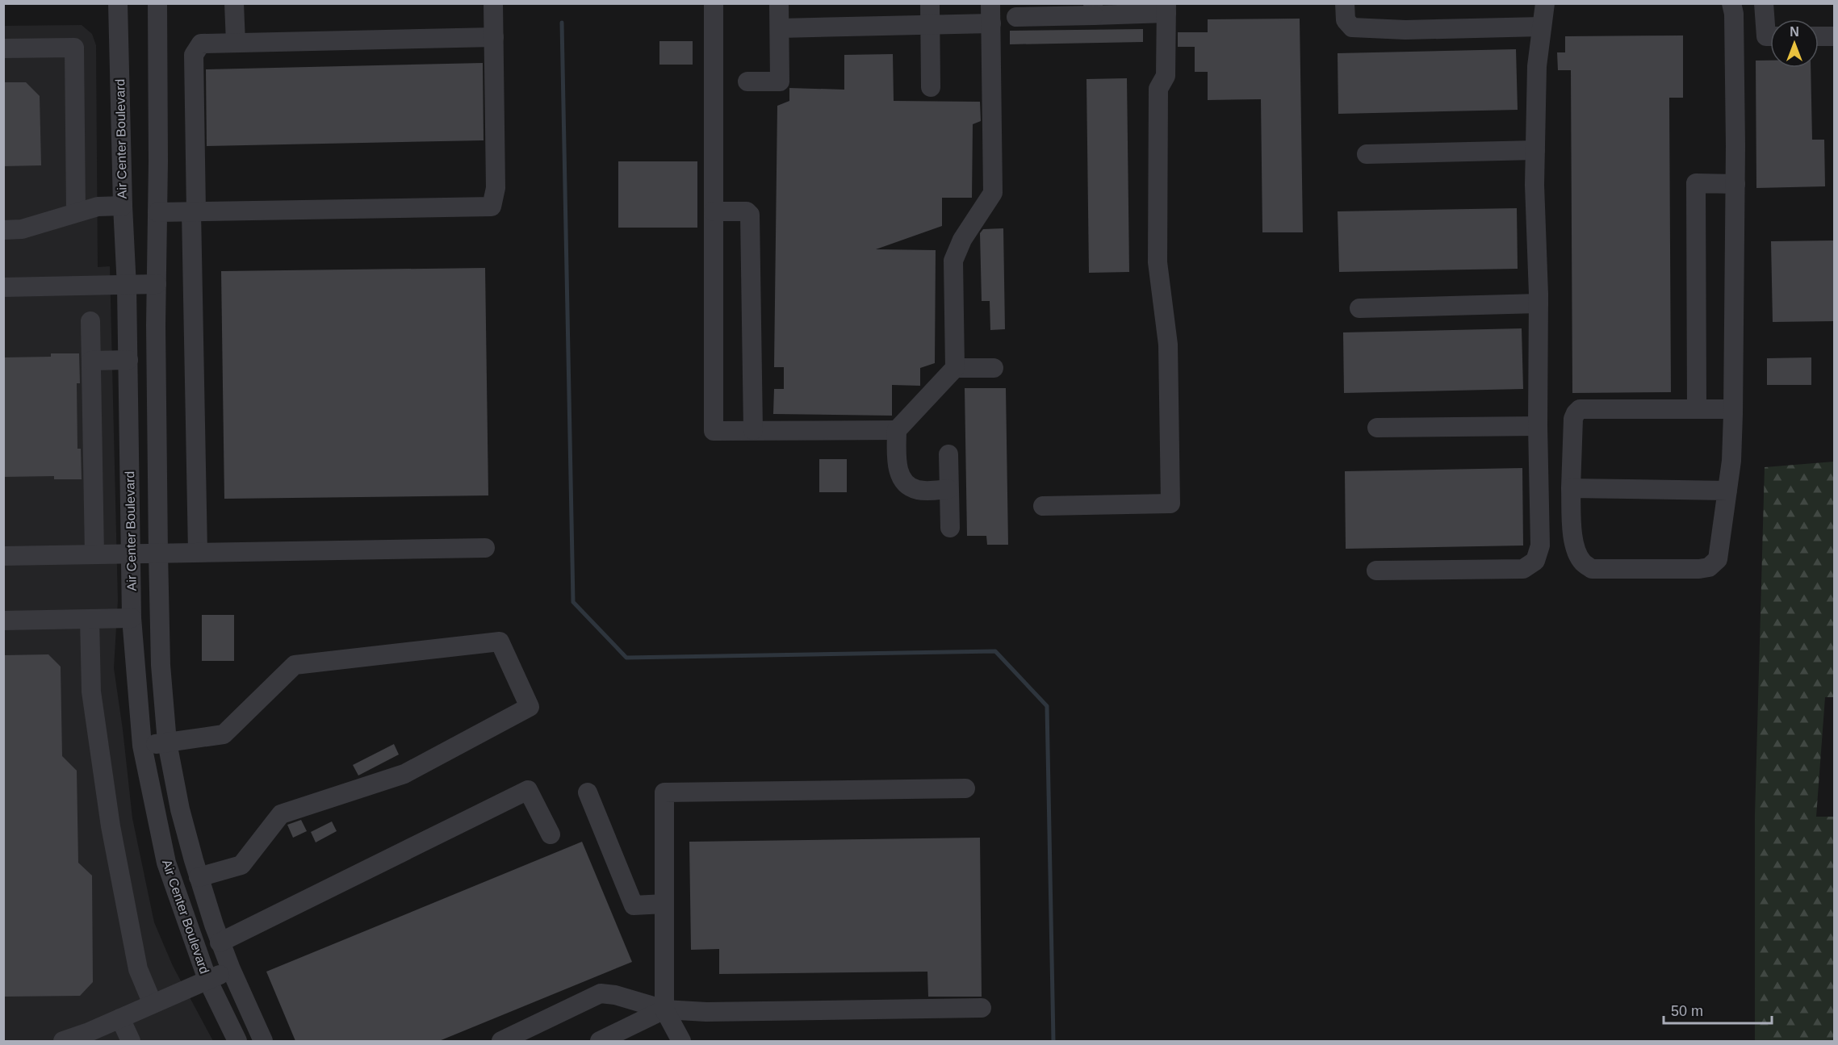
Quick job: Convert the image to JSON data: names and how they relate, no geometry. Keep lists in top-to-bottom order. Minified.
{"streets":{"street":["Air Center Boulevard"]},"scale_bar":"50 m","north":"top"}
